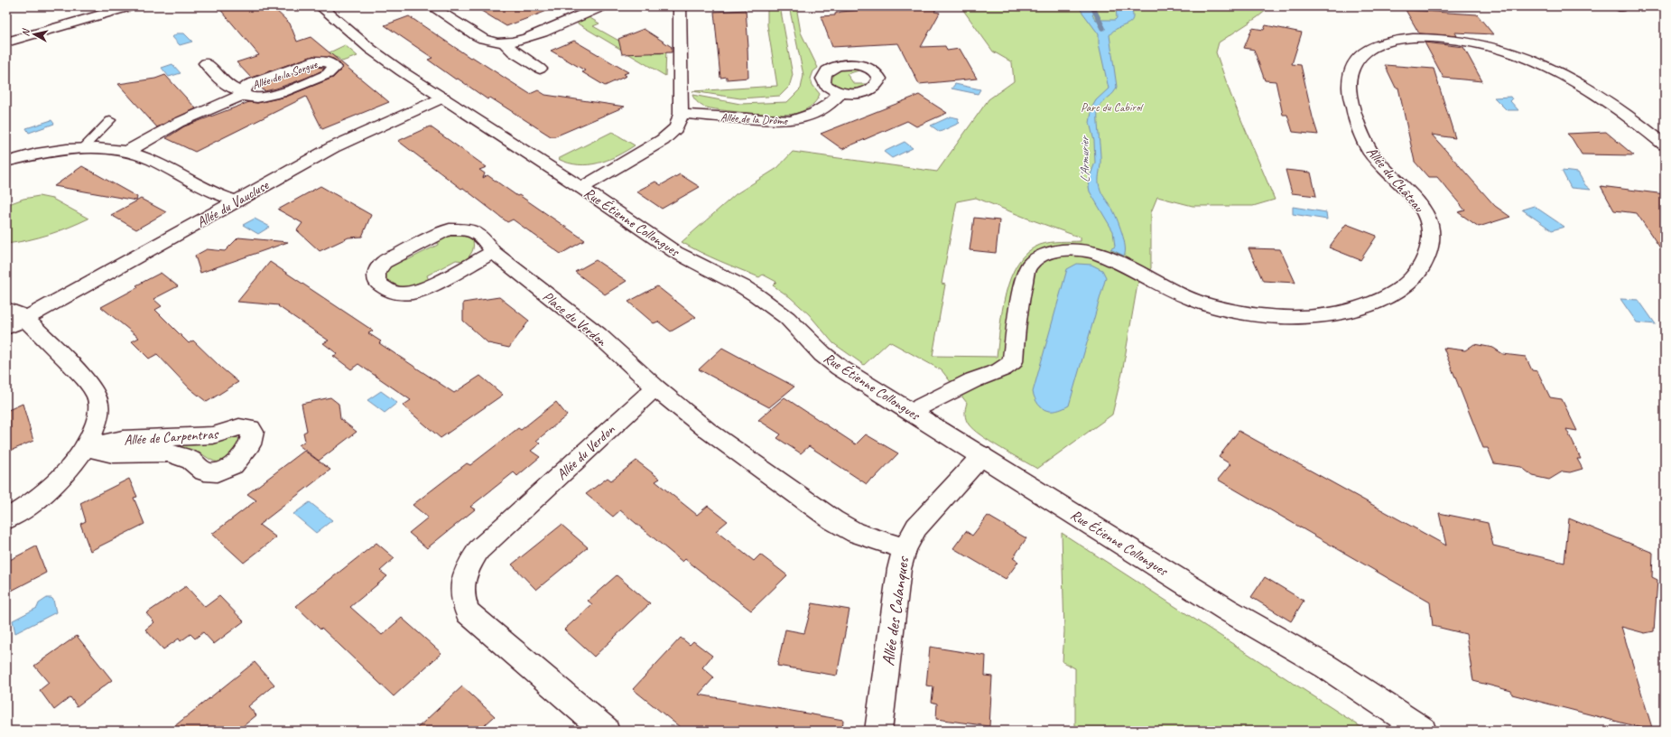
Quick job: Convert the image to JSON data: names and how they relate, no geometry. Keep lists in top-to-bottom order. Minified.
{"streets":{"street":["Allée de la Sorgue","Allée de la Drôme","Allée du Château","Allée du Vaucluse","Rue Étienne Collongues","Place du Verdon","Allée de Carpentras","Allée du Verdon","Allée des Calanques"]},"crossings":[["Allée du Château","Rue Étienne Collongues"],["Allée du Vaucluse","Rue Étienne Collongues"],["Rue Étienne Collongues","Allée des Calanques"],["Place du Verdon","Allée du Verdon"]],"water":["L'Armurier"],"parks":["Parc du Cabirol"],"north":"left"}
